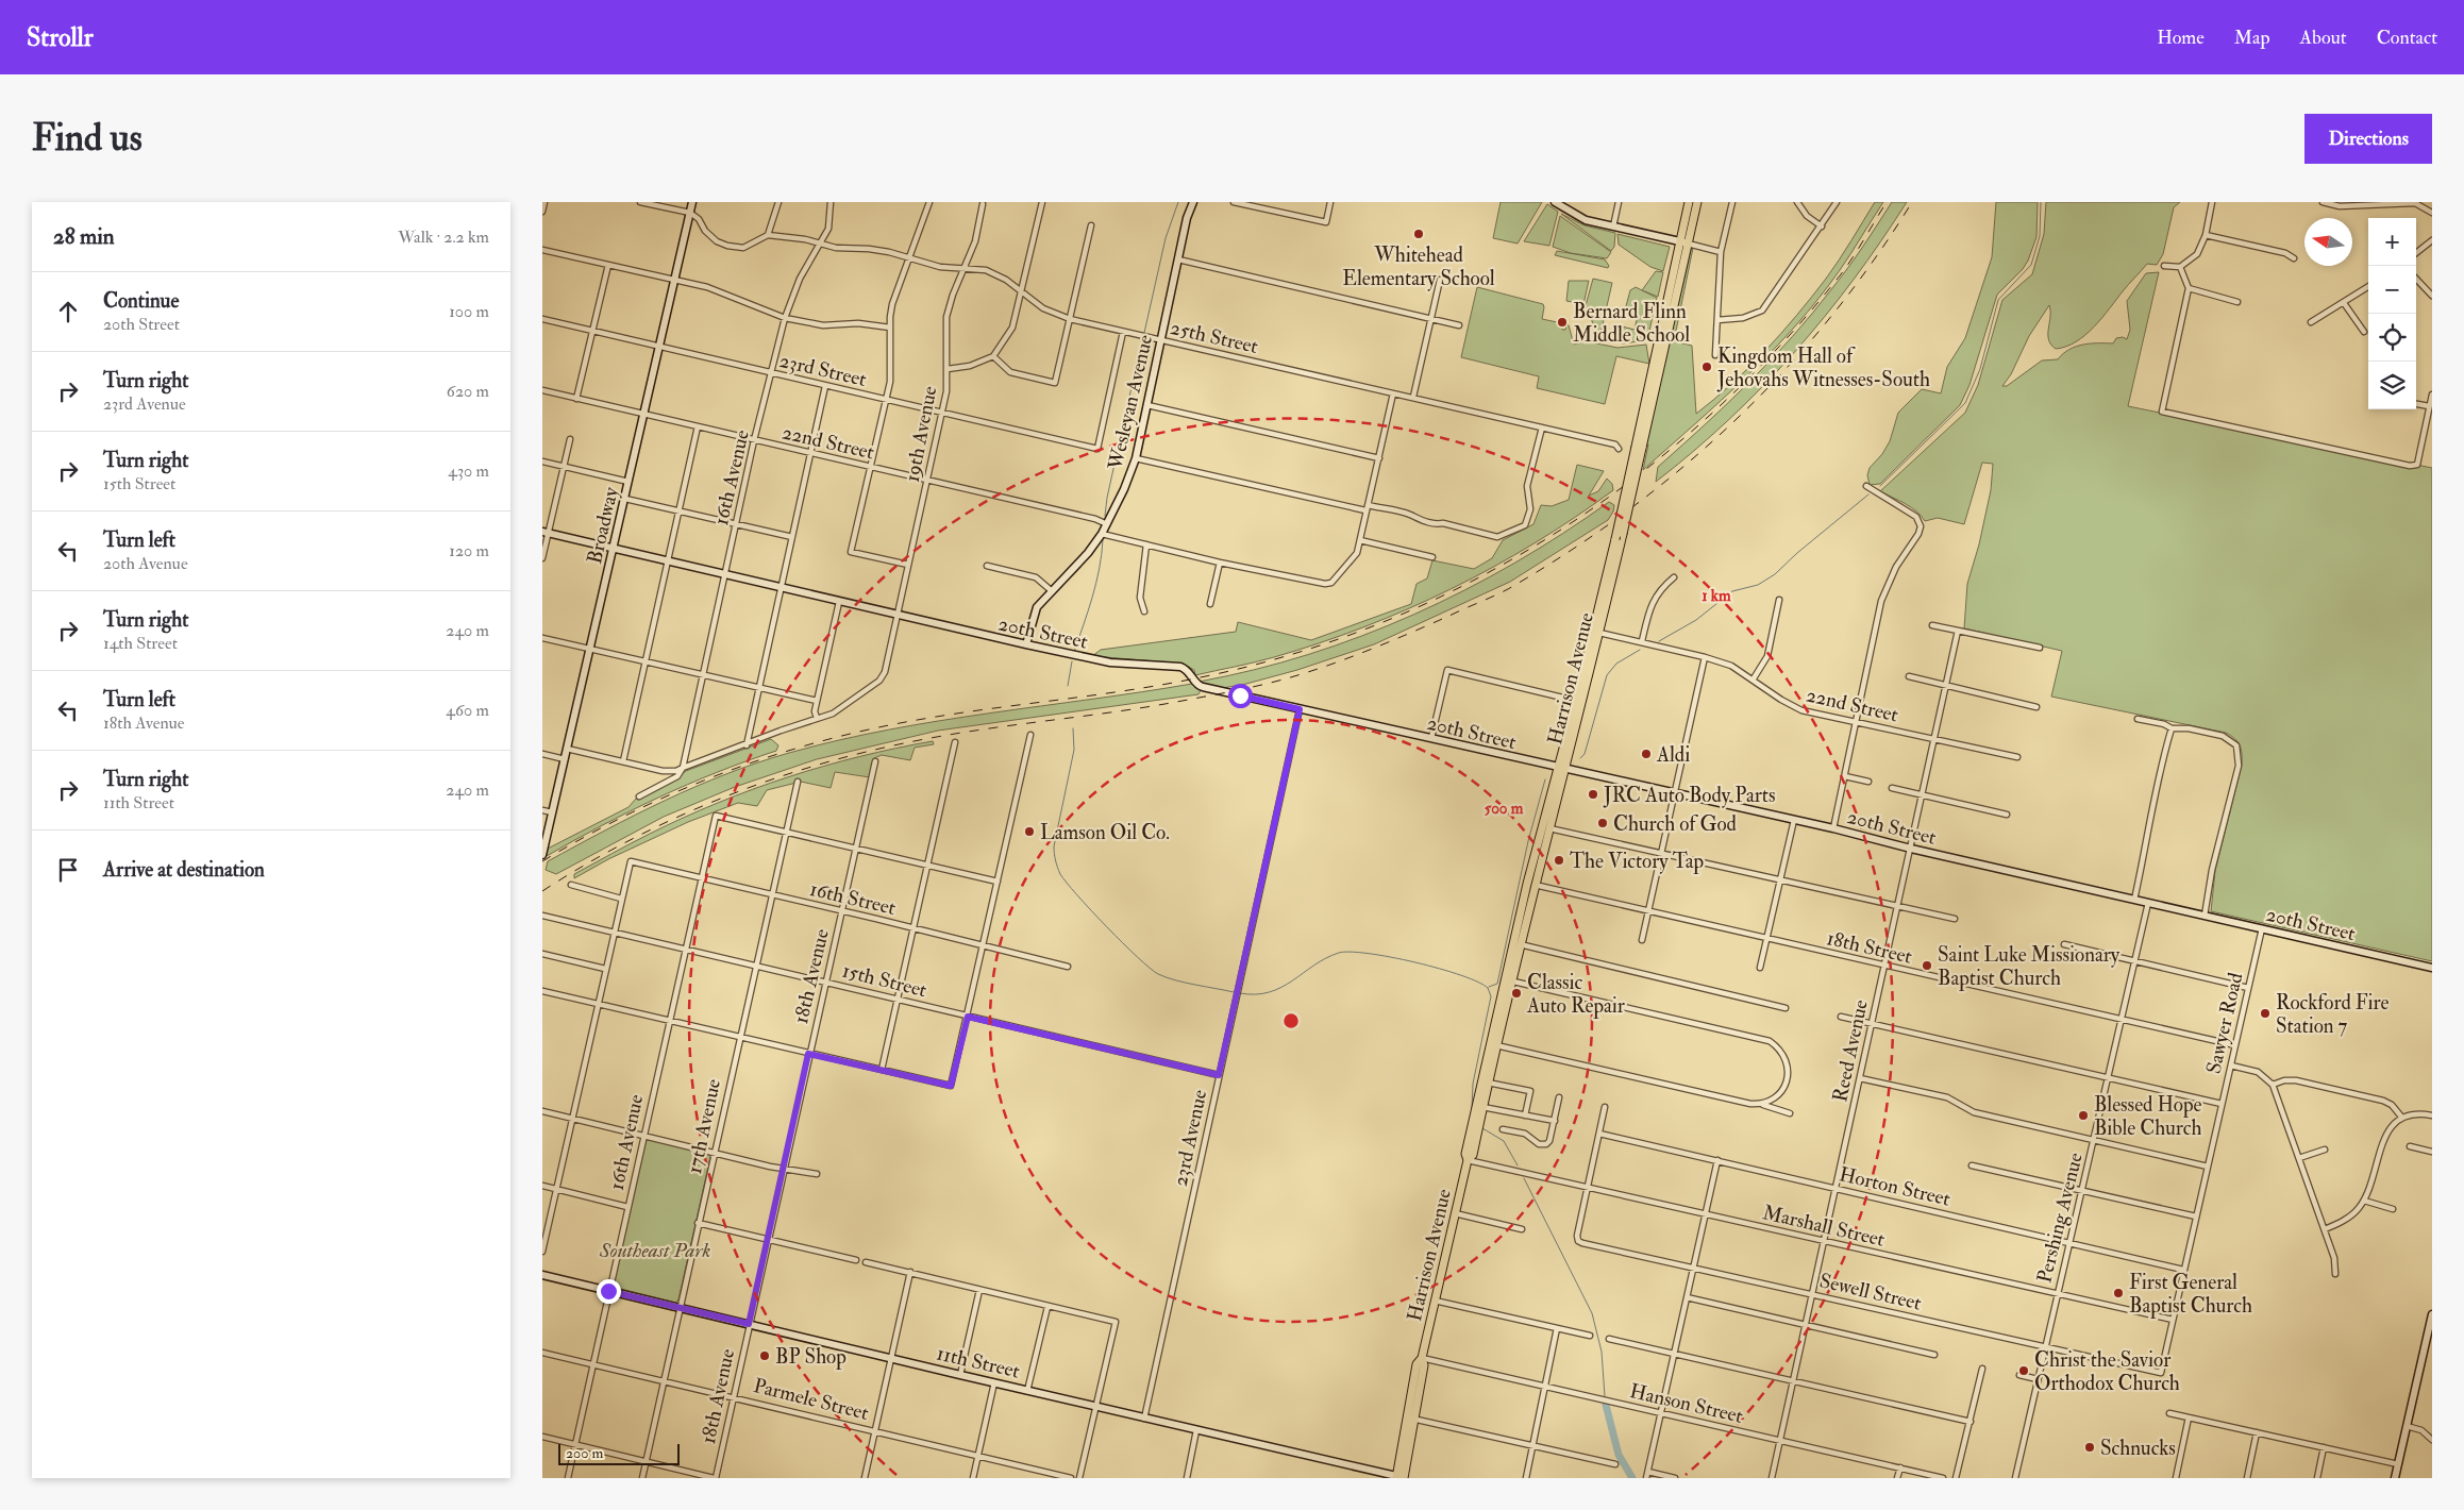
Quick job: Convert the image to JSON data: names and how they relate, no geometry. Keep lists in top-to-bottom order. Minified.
{"streets":{"main road":["Harrison Avenue"],"street":["25th Street","23rd Street","Wesleyan Avenue","19th Avenue","22nd Street","16th Avenue","Broadway","20th Street","16th Street","18th Street","18th Avenue","15th Street","Sawyer Road","Reed Avenue","17th Avenue","23rd Avenue","Horton Street","Pershing Avenue","Marshall Street","Sewell Street","11th Street","Parmele Street","Hanson Street"]},"crossings":[["25th Street","23rd Street"],["25th Street","Wesleyan Avenue"],["25th Street","19th Avenue"],["25th Street","16th Avenue"],["23rd Street","19th Avenue"],["23rd Street","16th Avenue"],["23rd Street","Broadway"],["Wesleyan Avenue","22nd Street"],["Wesleyan Avenue","20th Street"],["19th Avenue","22nd Street"],["19th Avenue","20th Street"],["22nd Street","16th Avenue"],["22nd Street","Broadway"],["22nd Street","Harrison Avenue"],["22nd Street","Reed Avenue"],["16th Avenue","20th Street"],["16th Avenue","16th Street"],["16th Avenue","15th Street"],["16th Avenue","17th Avenue"],["16th Avenue","11th Street"],["16th Avenue","Parmele Street"],["Broadway","20th Street"],["20th Street","Harrison Avenue"],["20th Street","Sawyer Road"],["20th Street","Reed Avenue"],["20th Street","23rd Avenue"],["20th Street","Pershing Avenue"],["Harrison Avenue","18th Street"],["Harrison Avenue","Marshall Street"],["Harrison Avenue","11th Street"],["Harrison Avenue","Hanson Street"],["16th Street","18th Avenue"],["16th Street","17th Avenue"],["18th Street","Sawyer Road"],["18th Street","Reed Avenue"],["18th Street","Pershing Avenue"],["18th Avenue","15th Street"],["18th Avenue","11th Street"],["18th Avenue","Parmele Street"],["15th Street","17th Avenue"],["15th Street","23rd Avenue"],["Sawyer Road","Horton Street"],["Sawyer Road","Marshall Street"],["Sawyer Road","Sewell Street"],["Reed Avenue","Horton Street"],["Reed Avenue","Marshall Street"],["Reed Avenue","Sewell Street"],["Reed Avenue","Hanson Street"],["17th Avenue","11th Street"],["17th Avenue","Parmele Street"],["23rd Avenue","11th Street"],["Horton Street","Pershing Avenue"],["Pershing Avenue","Marshall Street"],["Pershing Avenue","Sewell Street"],["Marshall Street","Sewell Street"]],"parks":["Southeast Park"],"places":["Whitehead Elementary School","Bernard Flinn Middle School","Kingdom Hall of Jehovahs Witnesses-South","Aldi","JRC Auto Body Parts","Church of God","Lamson Oil Co.","The Victory Tap","Saint Luke Missionary Baptist Church","Classic Auto Repair","Rockford Fire Station 7","Blessed Hope Bible Church","First General Baptist Church","BP Shop","Christ the Savior Orthodox Church","Schnucks"],"scale_bar":"200 m","north":"left","page":{"header":"Strollr","nav":["Home","Map","About","Contact"],"buttons":"Directions","title":"Find us","heading":["28 min","Walk · 2.2 km"],"map_buttons":["+","−"],"list":[["Continue","20th Street","100 m"],["Turn right","23rd Avenue","620 m"],["Turn right","15th Street","430 m"],["Turn left","20th Avenue","120 m"],["Turn right","14th Street","240 m"],["Turn left","18th Avenue","460 m"],["Turn right","11th Street","240 m"],"Arrive at destination"],"scale":"200 m"},"rings":["1 km","500 m"]}
